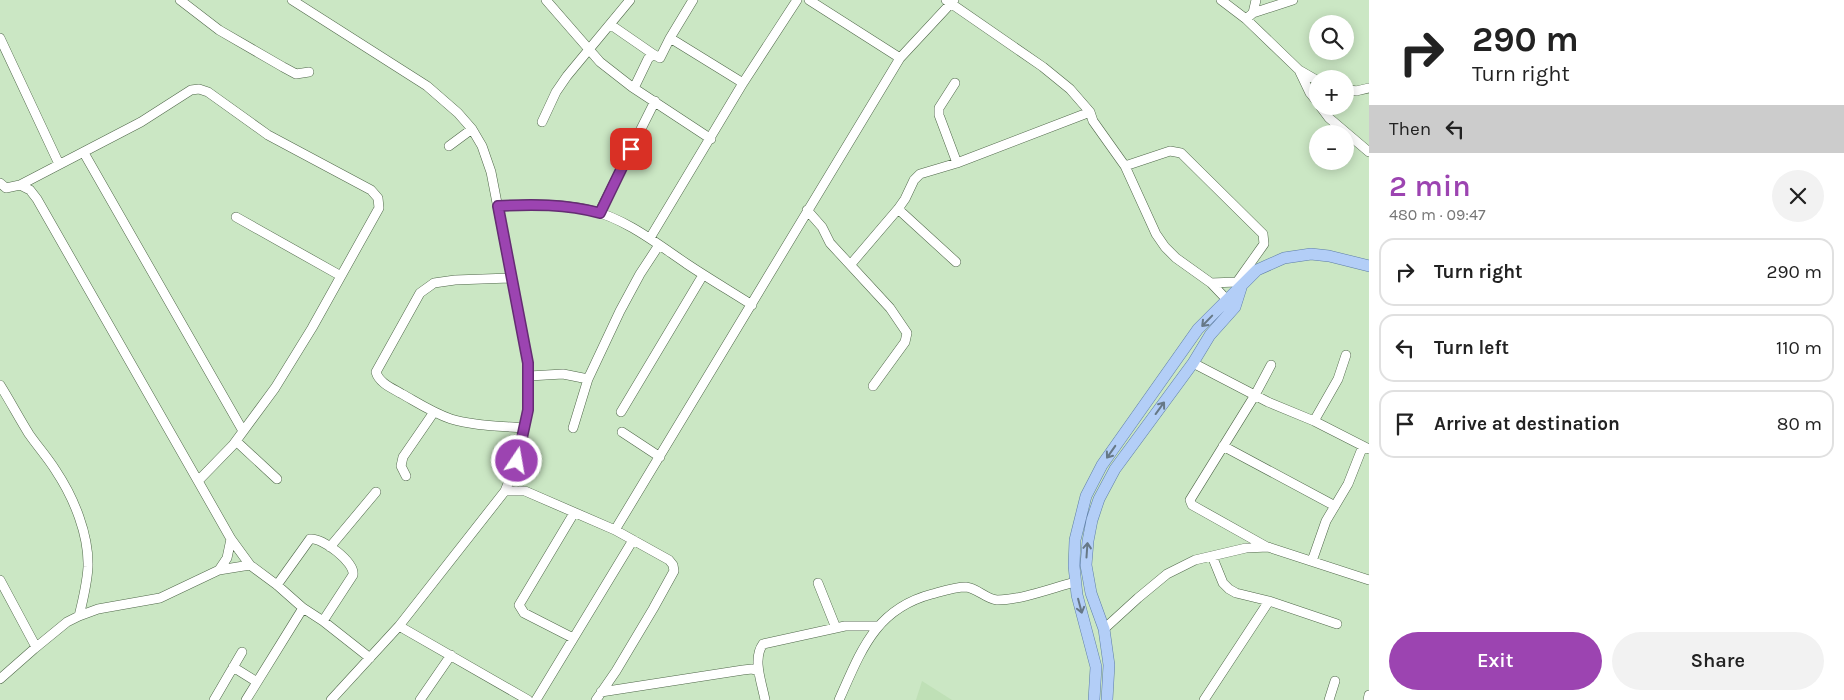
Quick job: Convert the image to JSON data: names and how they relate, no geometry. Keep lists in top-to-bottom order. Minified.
{"page":{"turn":["290 m","Turn right"],"map_buttons":["+","−"],"then":"Then","heading":["2 min","480 m · 09:47"],"list":[{"name":"Turn right","value":"290 m"},{"name":"Turn left","value":"110 m"},{"name":"Arrive at destination","value":"80 m"}],"buttons":["Exit","Share"]}}
